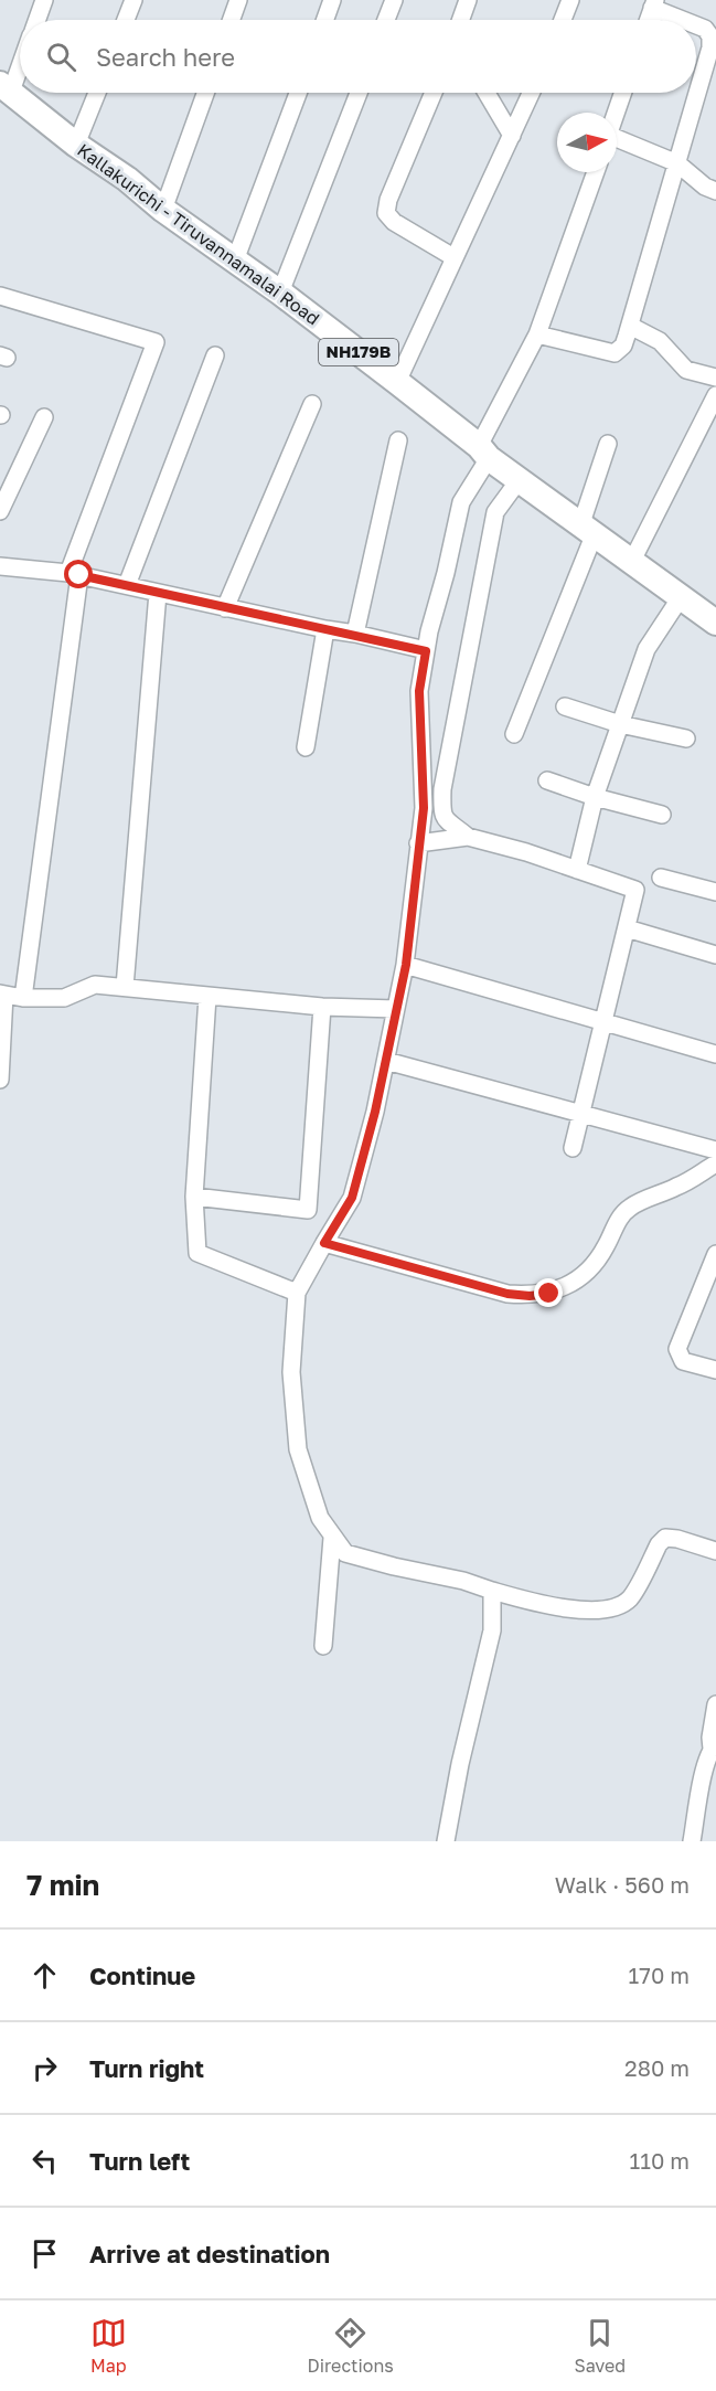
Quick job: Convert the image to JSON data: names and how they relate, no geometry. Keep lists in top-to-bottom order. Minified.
{"streets":{"highway":["Kallakurichi - Tiruvannamalai Road","NH179B"]},"north":"right","page":{"search":"Search here","heading":["7 min","Walk · 560 m"],"list":[["Continue","170 m"],["Turn right","280 m"],["Turn left","110 m"],"Arrive at destination"],"nav":["Map","Directions","Saved"]}}
